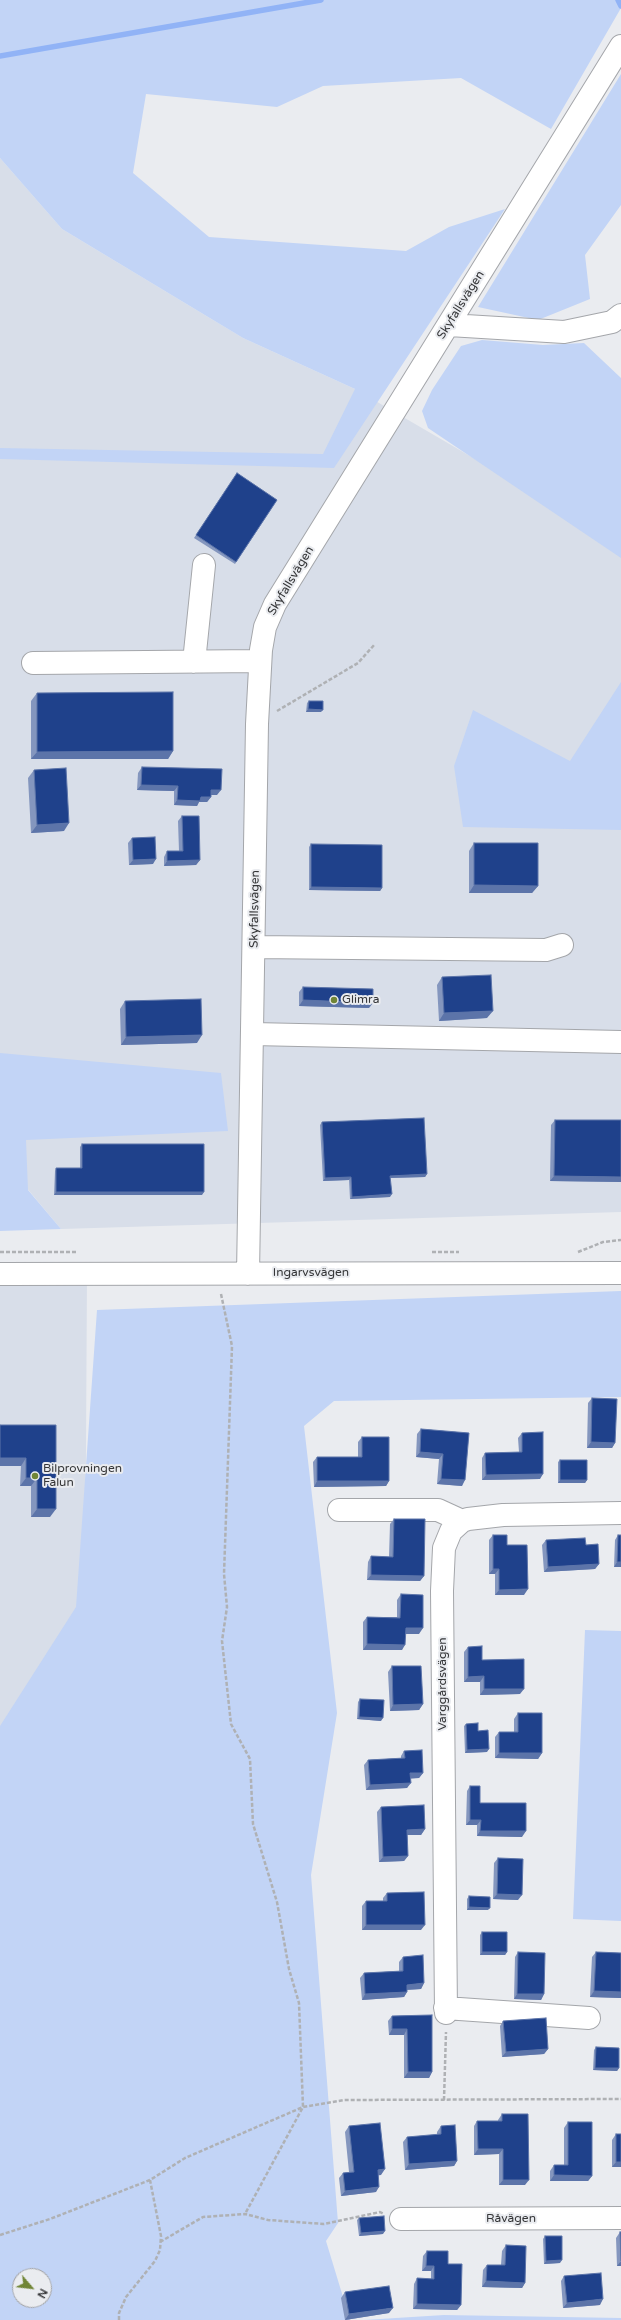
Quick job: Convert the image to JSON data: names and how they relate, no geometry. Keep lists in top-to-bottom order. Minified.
{"streets":{"street":["Skyfallsvägen","Ingarvsvägen","Varggårdsvägen","Råvägen"]},"crossings":[["Skyfallsvägen","Ingarvsvägen"]],"places":["Glimra","Bilprovningen Falun"],"north":"bottom right"}
